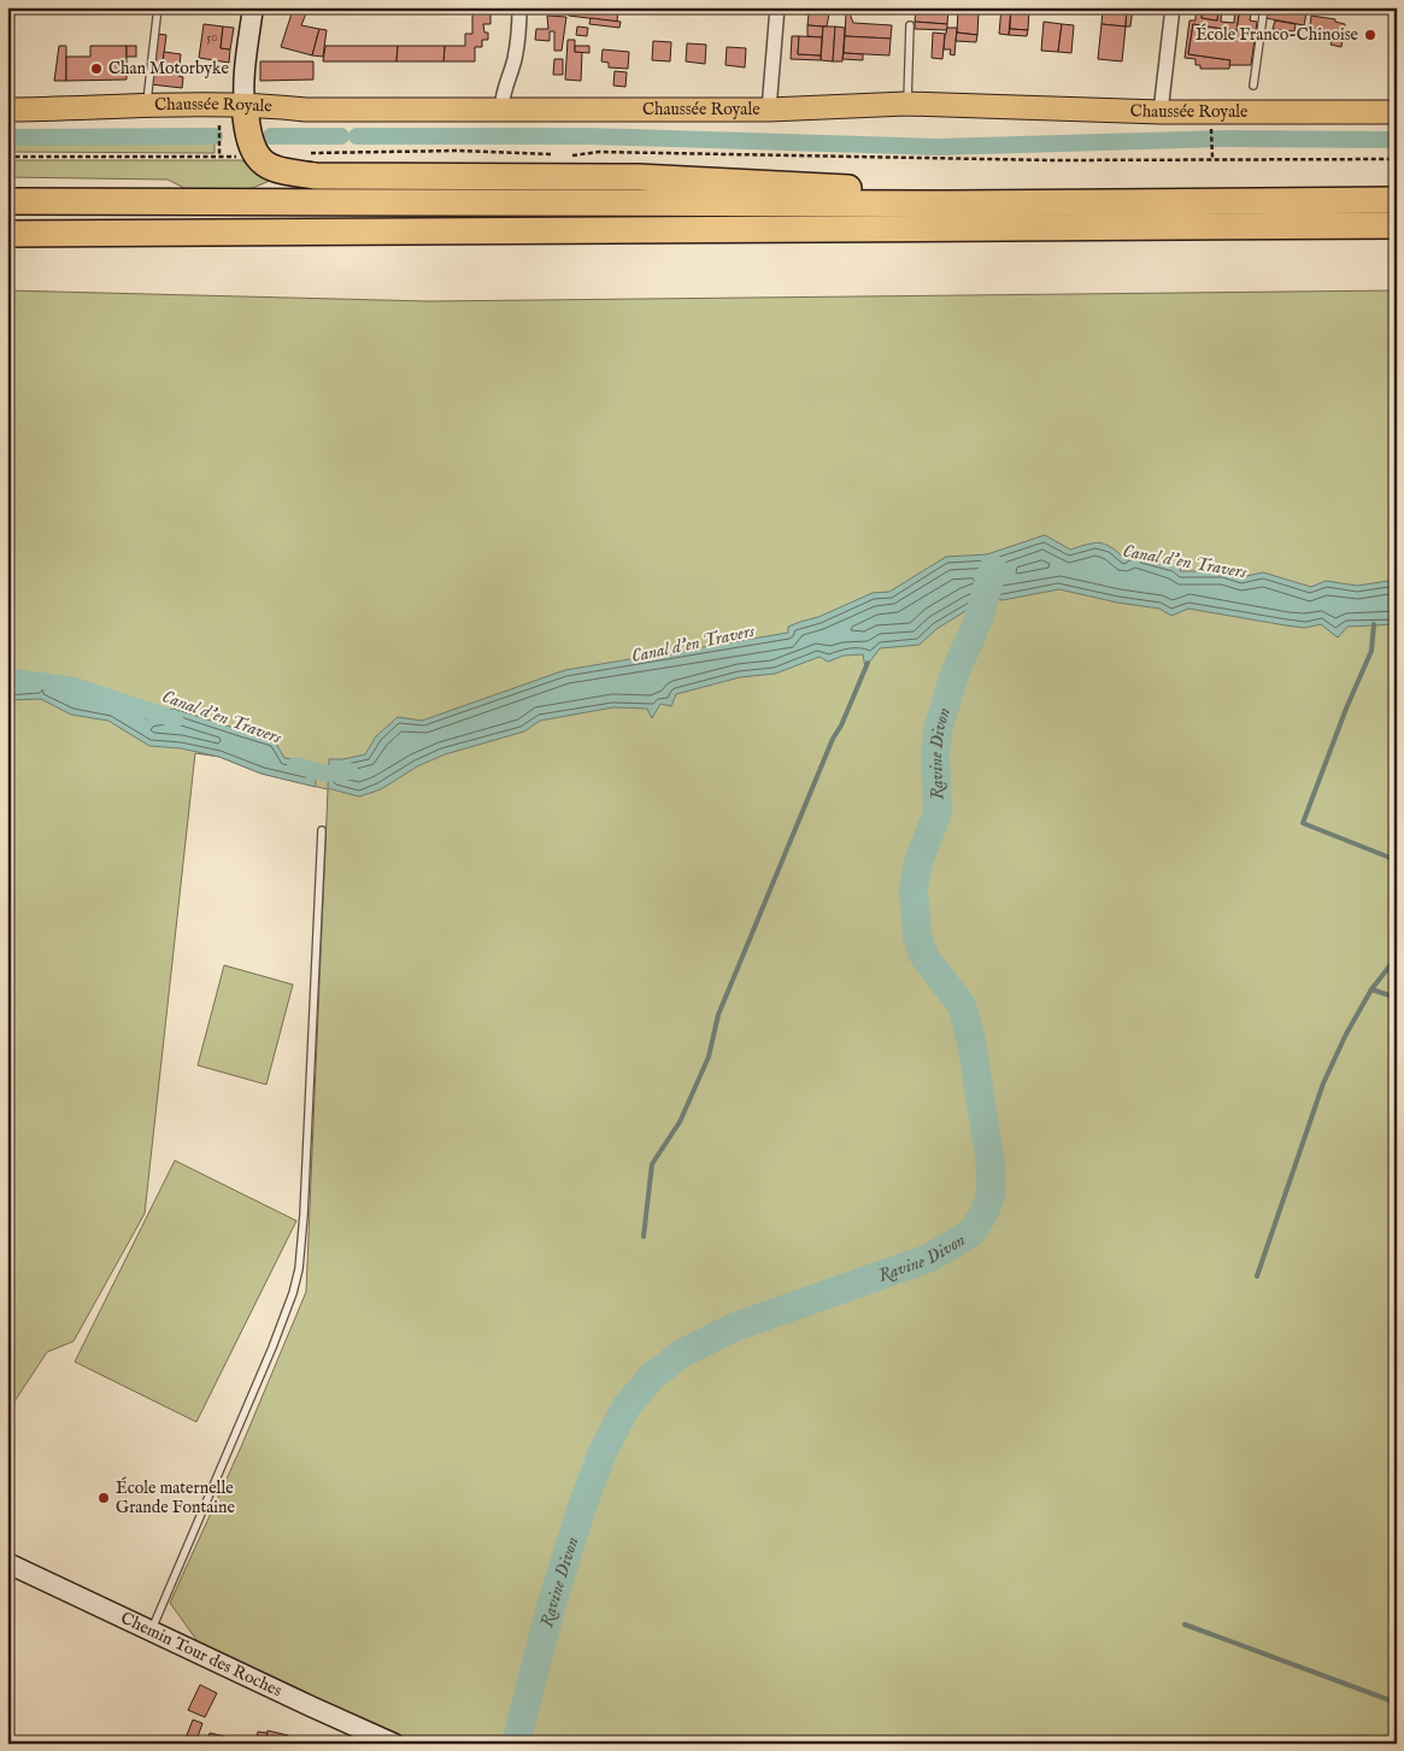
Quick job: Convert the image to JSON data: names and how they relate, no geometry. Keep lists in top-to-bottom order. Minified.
{"streets":{"main road":["Chaussée Royale"],"street":["Chemin Tour des Roches"]},"water":["Canal d'en Travers","Ravine Divon"],"places":["École Franco-Chinoise","Chan Motorbyke","École maternelle Grande Fontaine"],"house_numbers":["50"]}
